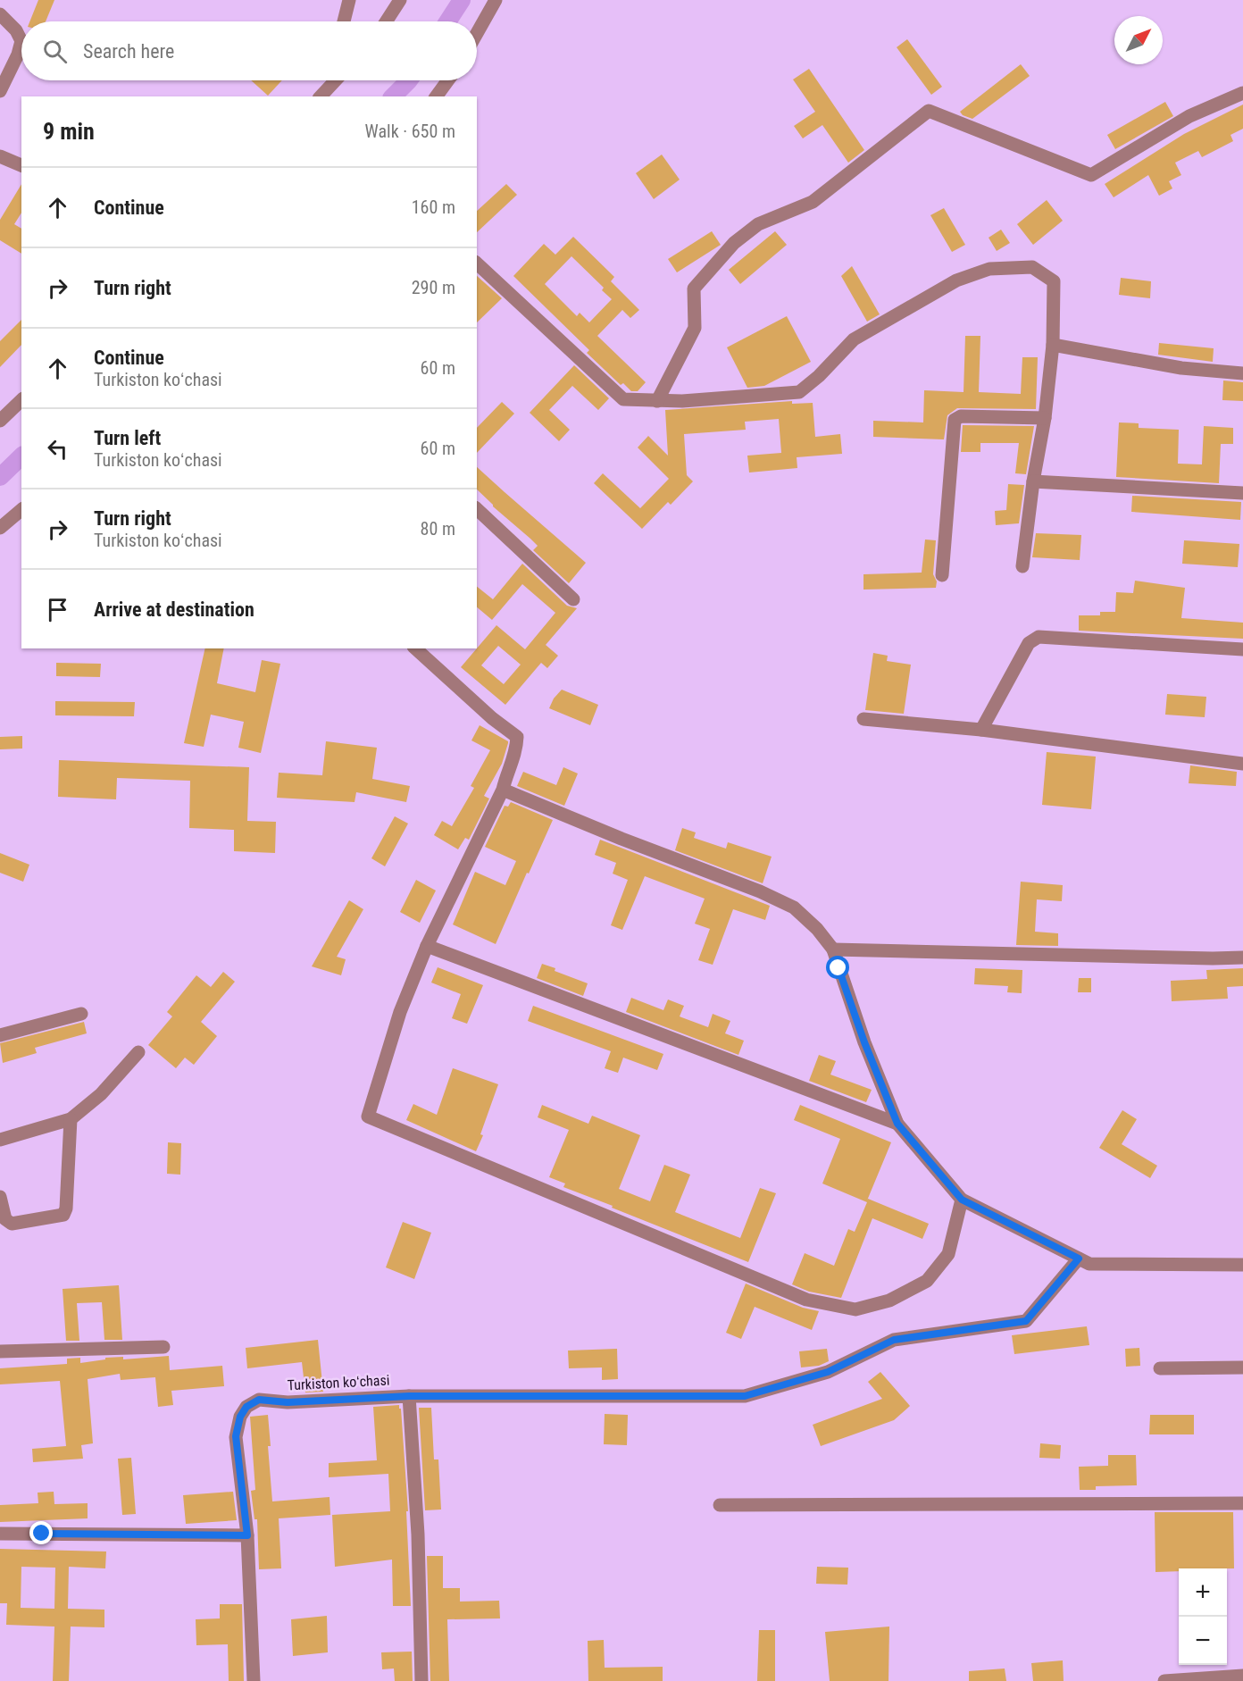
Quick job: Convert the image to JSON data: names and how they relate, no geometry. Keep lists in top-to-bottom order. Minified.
{"streets":{"street":["Turkiston koʻchasi"]},"north":"top right","page":{"search":"Search here","heading":["9 min","Walk · 650 m"],"list":[["Continue","160 m"],["Turn right","290 m"],["Continue","Turkiston koʻchasi","60 m"],["Turn left","Turkiston koʻchasi","60 m"],["Turn right","Turkiston koʻchasi","80 m"],"Arrive at destination"],"map_buttons":["+","−"]}}
